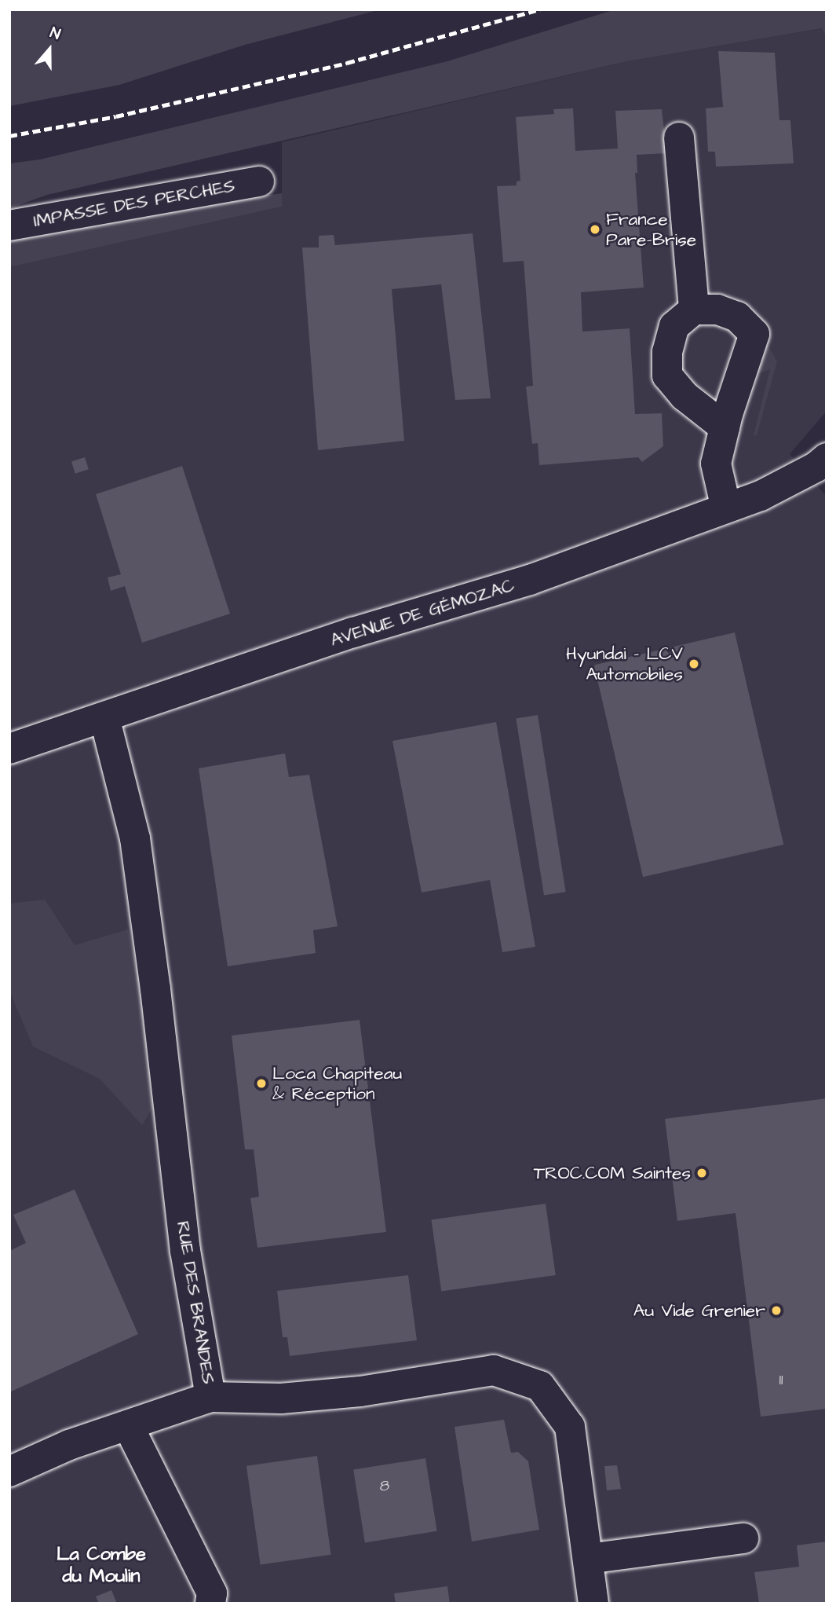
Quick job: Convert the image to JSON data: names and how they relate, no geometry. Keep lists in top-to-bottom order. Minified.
{"streets":{"street":["IMPASSE DES PERCHES","AVENUE DE GÉMOZAC","RUE DES BRANDES"]},"crossings":[["AVENUE DE GÉMOZAC","RUE DES BRANDES"]],"districts":["La Combe du Moulin"],"places":["France Pare-Brise","Hyundai - LCV Automobiles","Loca Chapiteau & Réception","TROC.COM Saintes","Au Vide Grenier"],"house_numbers":["11","8"],"north":"top"}
